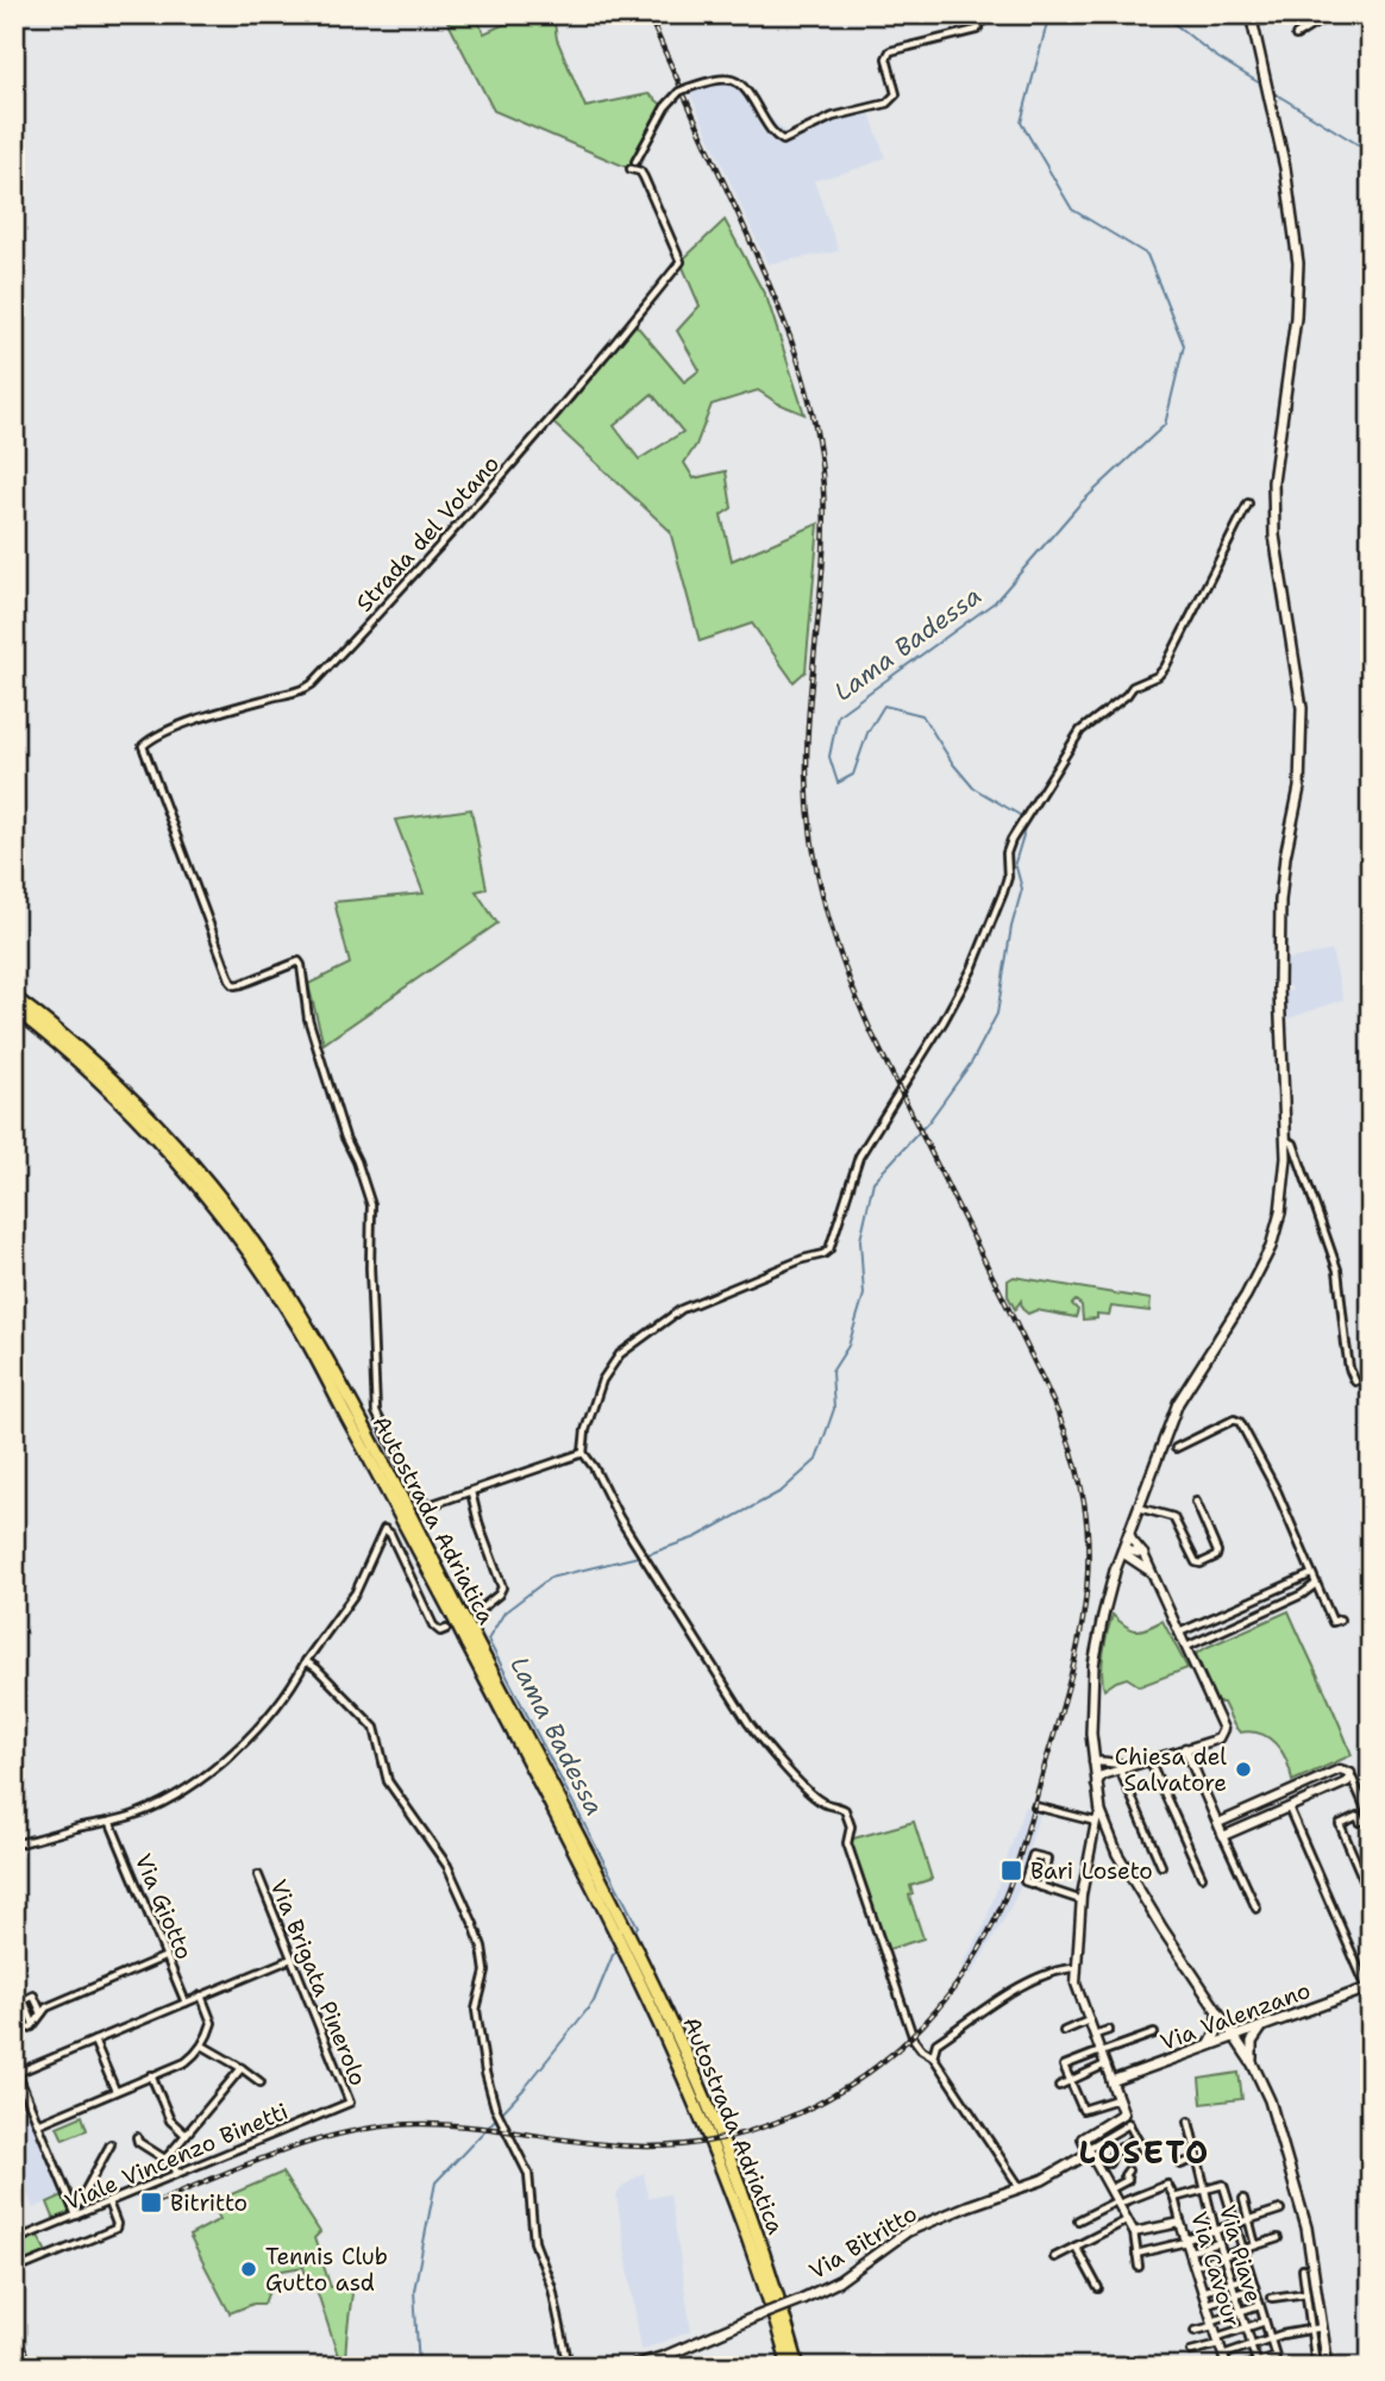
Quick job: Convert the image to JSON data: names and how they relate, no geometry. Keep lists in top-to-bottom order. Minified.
{"streets":{"highway":["Autostrada Adriatica"],"main road":["Via Valenzano","Via Bitritto"],"street":["Strada del Votano","Via Giotto","Via Brigata Pinerolo","Viale Vincenzo Binetti","Via Piave","Via Cavour"]},"crossings":[["Via Brigata Pinerolo","Viale Vincenzo Binetti"]],"districts":["LOSETO"],"water":["Lama Badessa"],"places":{"other":["Chiesa del Salvatore","Tennis Club Gutto asd"],"transit":["Bari Loseto","Bitritto"]}}
